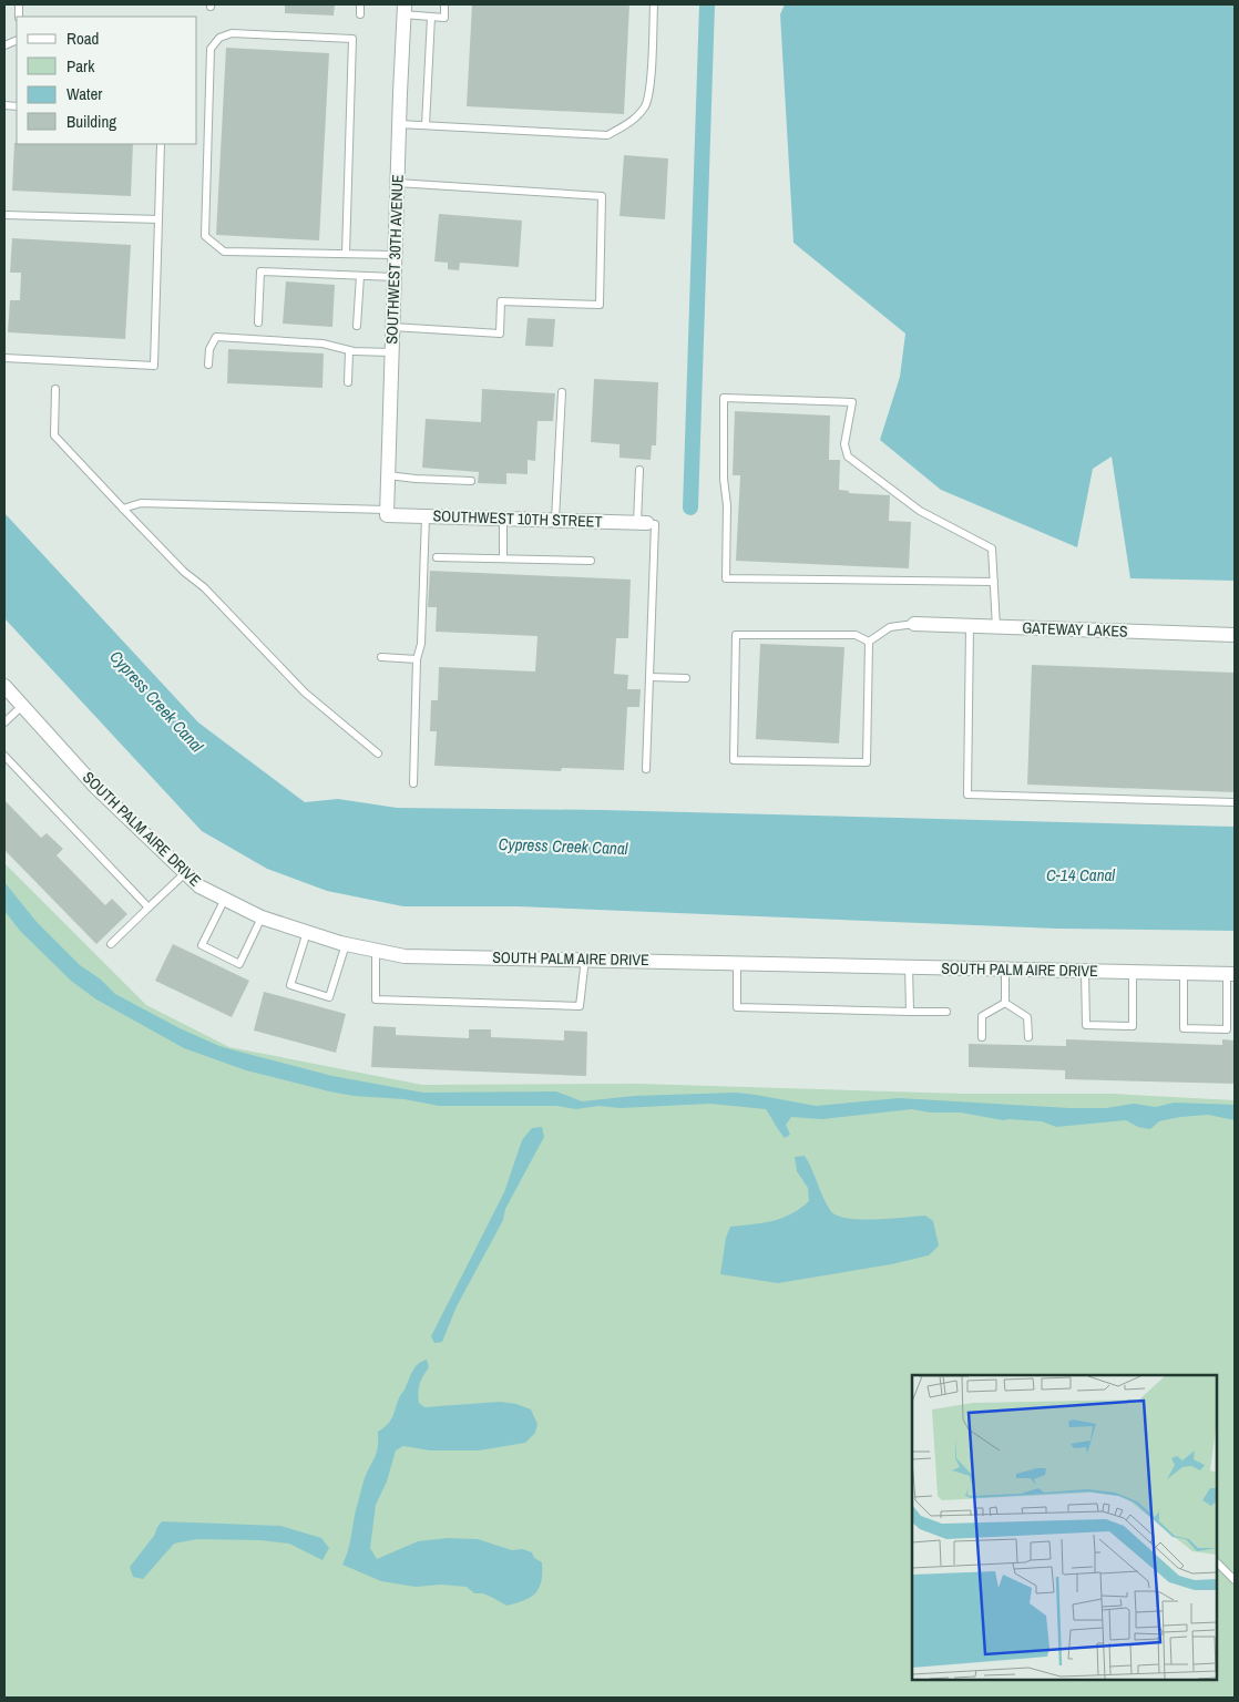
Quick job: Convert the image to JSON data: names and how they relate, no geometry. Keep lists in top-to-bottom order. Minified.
{"streets":{"street":["SOUTHWEST 30TH AVENUE","SOUTHWEST 10TH STREET","GATEWAY LAKES","SOUTH PALM AIRE DRIVE"]},"crossings":[["SOUTHWEST 30TH AVENUE","SOUTHWEST 10TH STREET"]],"water":["Cypress Creek Canal","C-14 Canal"],"legend":["Road","Park","Water","Building"]}
